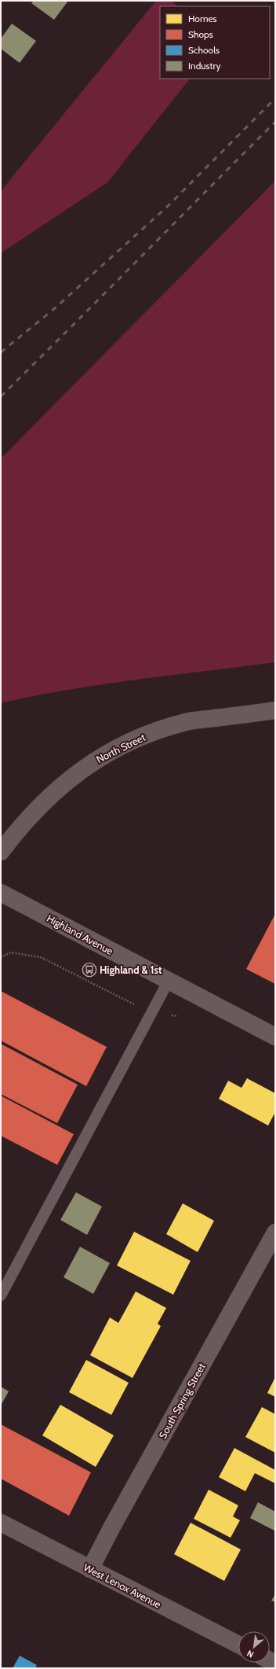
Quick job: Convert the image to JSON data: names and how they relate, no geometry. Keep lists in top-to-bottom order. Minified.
{"streets":{"street":["North Street","Highland Avenue","South Spring Street","West Lenox Avenue"]},"crossings":[["South Spring Street","West Lenox Avenue"]],"places":{"bus stop":["Highland & 1st"]},"legend":["Homes","Shops","Schools","Industry"],"north":"bottom left"}
